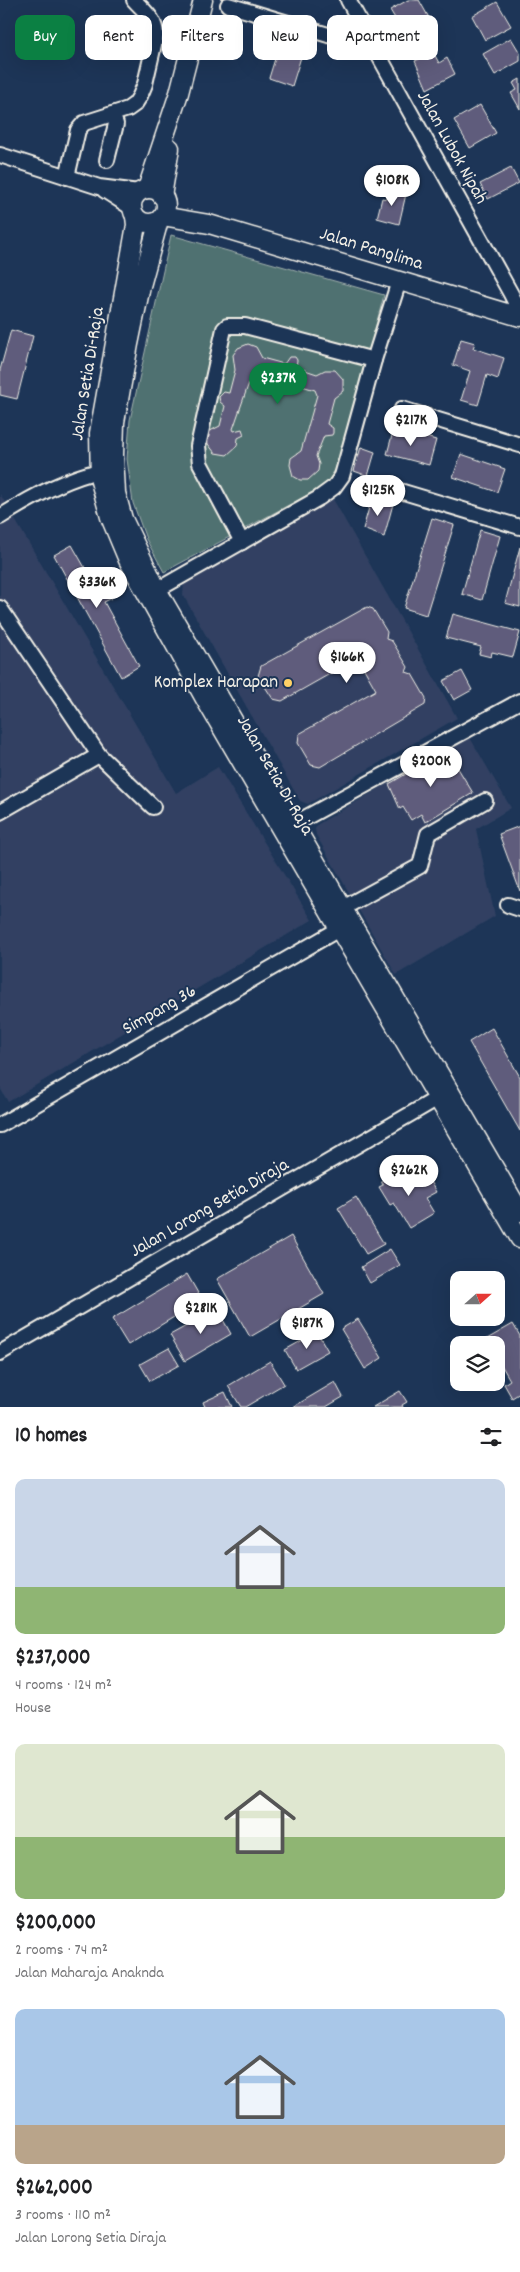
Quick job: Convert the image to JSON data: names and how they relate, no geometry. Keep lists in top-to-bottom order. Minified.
{"streets":{"main road":["Jalan Panglima","Jalan Setia Di-Raja"],"street":["Jalan Lubok Nipah","Simpang 36","Jalan Lorong Setia Diraja"]},"crossings":[["Jalan Lubok Nipah","Jalan Panglima"],["Jalan Panglima","Jalan Setia Di-Raja"],["Jalan Setia Di-Raja","Simpang 36"],["Jalan Setia Di-Raja","Jalan Lorong Setia Diraja"]],"places":["Komplex Harapan"],"north":"right","page":{"chip":["Buy","Rent","Filters","New","Apartment"],"price":["$108K","$237K","$217K","$125K","$336K","$166K","$200K","$262K","$281K","$187K"],"heading":"10 homes","list":[{"name":"$237,000","note":"4 rooms · 124 m² · House"},{"name":"$200,000","note":"2 rooms · 74 m² · Jalan Maharaja Anaknda"},{"name":"$262,000","note":"3 rooms · 110 m² · Jalan Lorong Setia Diraja"}]}}
